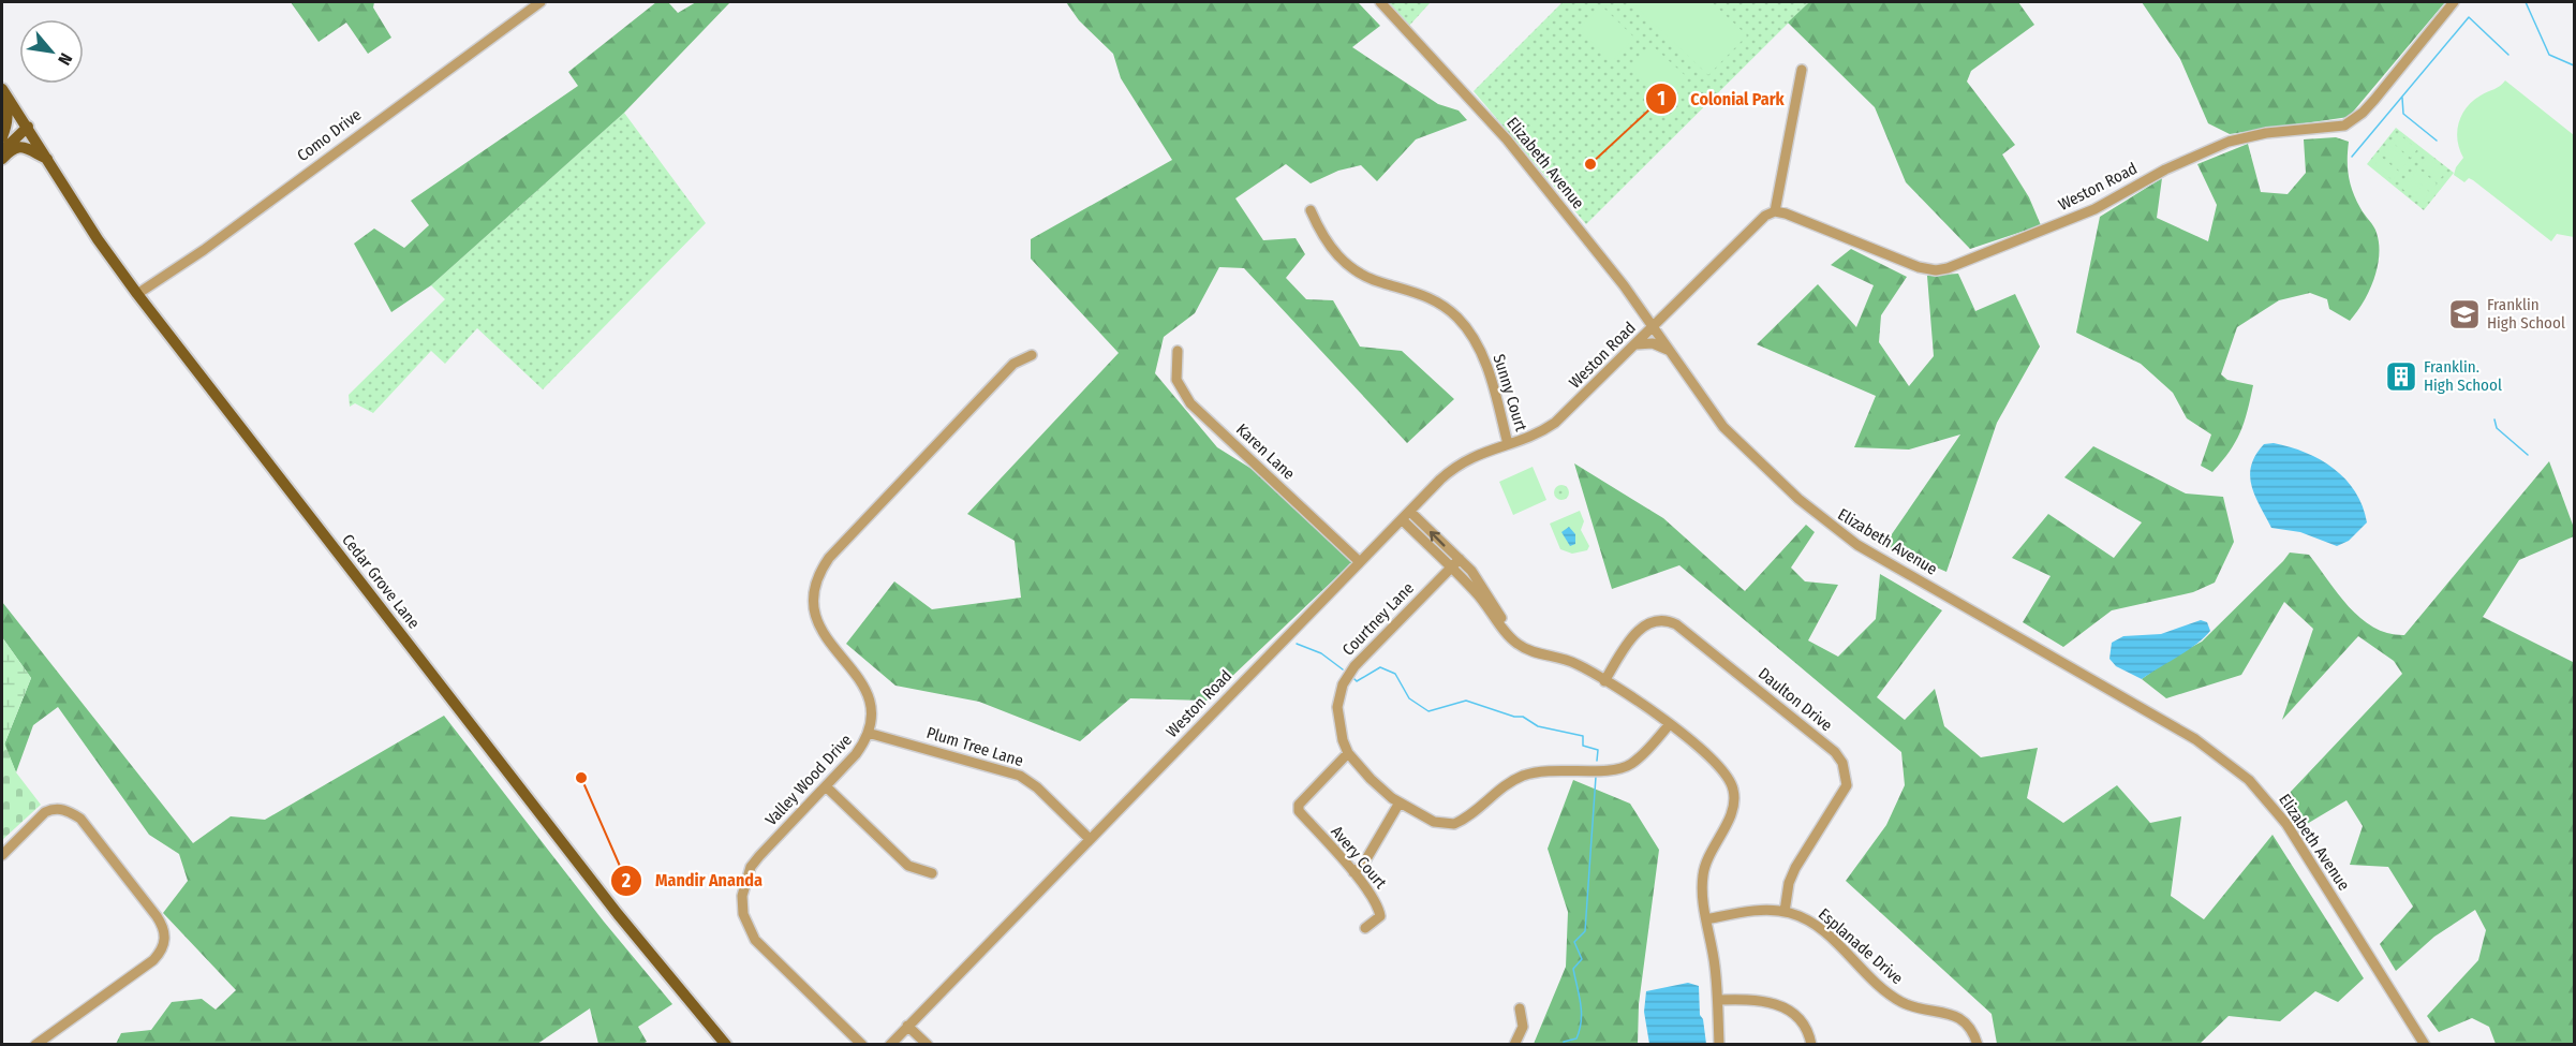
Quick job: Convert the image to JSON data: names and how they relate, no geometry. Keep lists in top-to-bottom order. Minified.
{"streets":{"main road":["Cedar Grove Lane"],"street":["Como Drive","Elizabeth Avenue","Weston Road","Sunny Court","Karen Lane","Courtney Lane","Daulton Drive","Plum Tree Lane","Valley Wood Drive","Avery Court","Esplanade Drive"]},"crossings":[["Como Drive","Cedar Grove Lane"],["Elizabeth Avenue","Weston Road"],["Weston Road","Sunny Court"],["Weston Road","Karen Lane"],["Weston Road","Plum Tree Lane"],["Courtney Lane","Avery Court"],["Daulton Drive","Esplanade Drive"],["Plum Tree Lane","Valley Wood Drive"]],"places":{"other":["Colonial Park","Mandir Ananda"],"school or university":["Franklin High School"],"building":["Franklin. High School"]},"north":"bottom right"}
